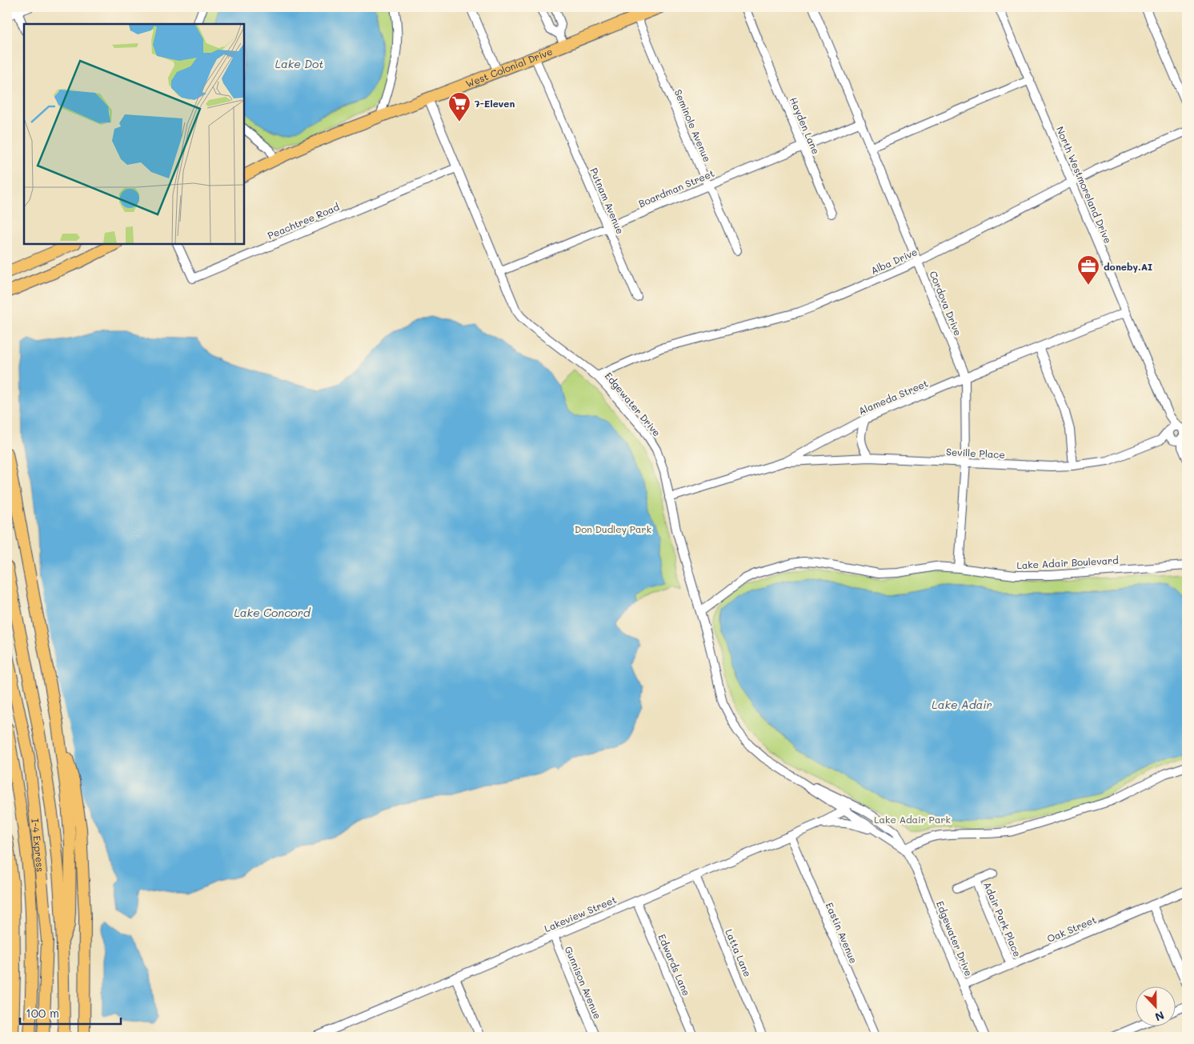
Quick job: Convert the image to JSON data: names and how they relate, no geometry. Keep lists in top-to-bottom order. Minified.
{"streets":{"highway":["West Colonial Drive","I-4 Express"],"street":["Seminole Avenue","Hayden Lane","North Westmoreland Drive","Boardman Street","Putnam Avenue","Peachtree Road","Alba Drive","Cordova Drive","Alameda Street","Edgewater Drive","Seville Place","Lake Adair Boulevard","Lakeview Street","Adair Park Place","Oak Street","Eastin Avenue","Latta Lane","Edwards Lane","Gunnison Avenue"]},"crossings":[["West Colonial Drive","Seminole Avenue"],["West Colonial Drive","Putnam Avenue"],["West Colonial Drive","Edgewater Drive"],["Seminole Avenue","Boardman Street"],["Hayden Lane","Boardman Street"],["North Westmoreland Drive","Alba Drive"],["North Westmoreland Drive","Alameda Street"],["North Westmoreland Drive","Seville Place"],["Boardman Street","Putnam Avenue"],["Boardman Street","Cordova Drive"],["Boardman Street","Edgewater Drive"],["Peachtree Road","Edgewater Drive"],["Alba Drive","Cordova Drive"],["Alba Drive","Edgewater Drive"],["Cordova Drive","Alameda Street"],["Cordova Drive","Seville Place"],["Cordova Drive","Lake Adair Boulevard"],["Alameda Street","Edgewater Drive"],["Alameda Street","Seville Place"],["Edgewater Drive","Lake Adair Boulevard"],["Edgewater Drive","Lakeview Street"],["Edgewater Drive","Oak Street"],["Lakeview Street","Eastin Avenue"],["Lakeview Street","Latta Lane"],["Lakeview Street","Edwards Lane"],["Lakeview Street","Gunnison Avenue"],["Adair Park Place","Oak Street"]],"water":["Lake Dot","Lake Concord","Lake Adair"],"parks":["Don Dudley Park","Lake Adair Park"],"places":{"supermarket":["7-Eleven"],"office":["doneby.AI"]},"scale_bar":"100 m","north":"bottom"}
